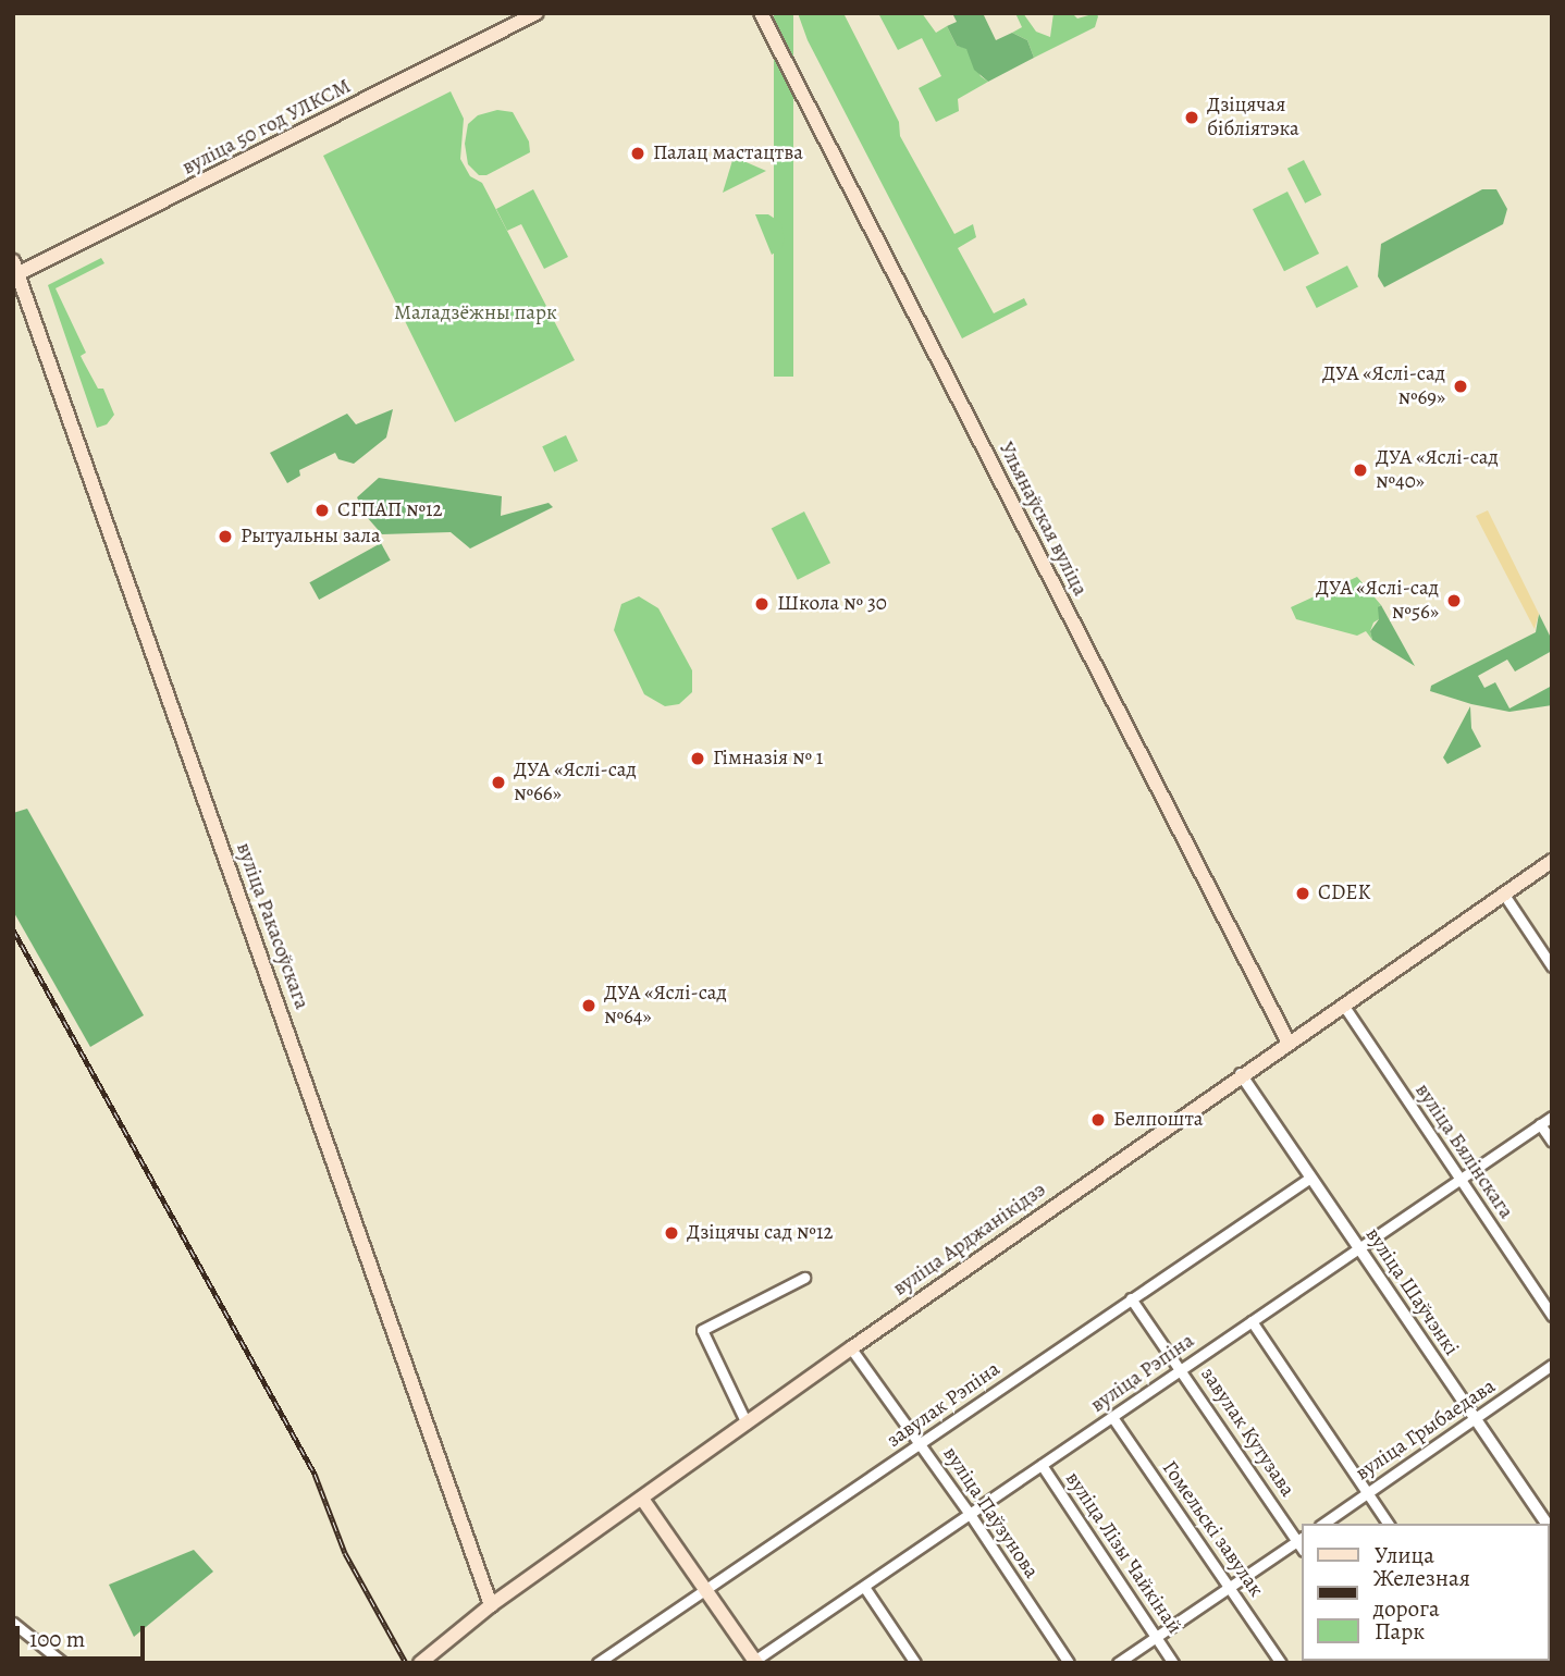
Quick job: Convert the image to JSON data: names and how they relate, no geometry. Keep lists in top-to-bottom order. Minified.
{"streets":{"main road":["вуліца 50 год УЛКСМ","Ульянаўская вуліца","вуліца Ракасоўскага","вуліца Арджанікідзэ"],"street":["вуліца Бялінскага","вуліца Шаўчэнкі","вуліца Рэпіна","завулак Рэпіна","вуліца Грыбаедава","завулак Кутузава","вуліца Паўзунова","Гомельскі завулак","вуліца Лізы Чайкінай"]},"crossings":[["вуліца 50 год УЛКСМ","вуліца Ракасоўскага"],["Ульянаўская вуліца","вуліца Арджанікідзэ"],["вуліца Ракасоўскага","вуліца Арджанікідзэ"],["вуліца Бялінскага","вуліца Арджанікідзэ"],["вуліца Бялінскага","вуліца Рэпіна"],["вуліца Арджанікідзэ","вуліца Шаўчэнкі"],["вуліца Арджанікідзэ","вуліца Паўзунова"],["вуліца Шаўчэнкі","вуліца Рэпіна"],["вуліца Шаўчэнкі","завулак Рэпіна"],["вуліца Шаўчэнкі","вуліца Грыбаедава"],["вуліца Рэпіна","завулак Кутузава"],["вуліца Рэпіна","вуліца Паўзунова"],["вуліца Рэпіна","Гомельскі завулак"],["вуліца Рэпіна","вуліца Лізы Чайкінай"],["завулак Рэпіна","завулак Кутузава"],["завулак Рэпіна","вуліца Паўзунова"]],"parks":["Маладзёжны парк"],"places":["Дзіцячая бібліятэка","Палац мастацтва","ДУА «Яслі-сад №69»","ДУА «Яслі-сад №40»","СГПАП №12","Рытуальны зала","ДУА «Яслі-сад №56»","Школа № 30","Гімназія № 1","ДУА «Яслі-сад №66»","CDEK","ДУА «Яслі-сад №64»","Белпошта","Дзіцячы сад №12"],"legend":["Улица","Железная дорога","Парк"],"scale_bar":"100 m"}
